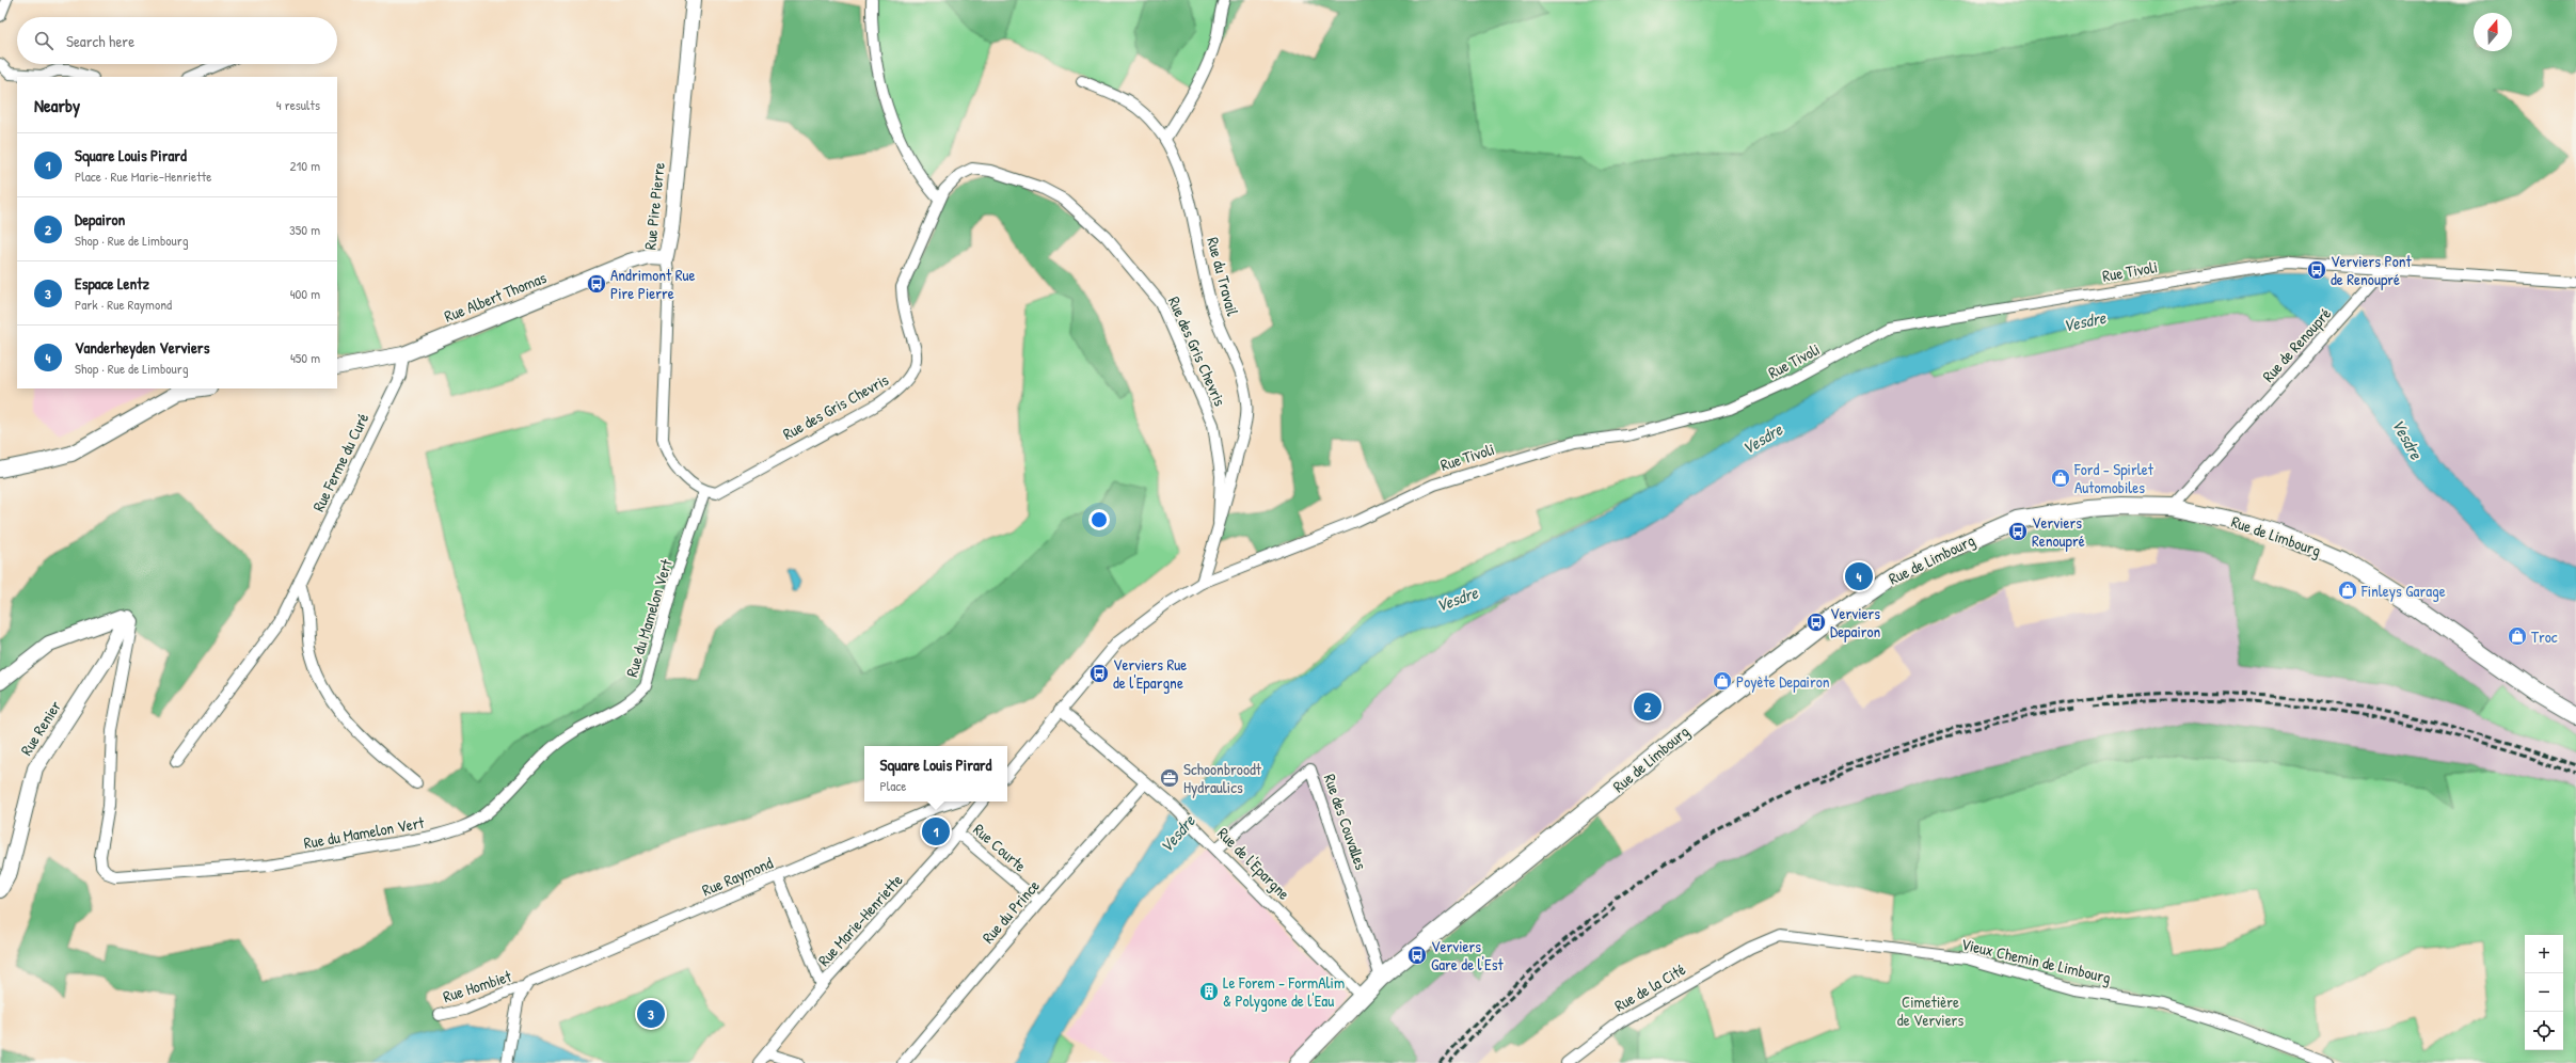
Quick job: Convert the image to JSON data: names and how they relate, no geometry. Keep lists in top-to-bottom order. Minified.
{"streets":{"main road":["Rue de Limbourg"],"street":["Rue Pire Pierre","Rue Tivoli","Rue du Travail","Rue Albert Thomas","Rue de Renoupré","Rue des Gris Chevris","Rue Ferme du Curé","Rue du Mamelon Vert","Rue Renier","Rue des Couvalles","Rue Courte","Rue de l'Epargne","Rue Raymond","Rue du Prince","Rue Marie-Henriette","Vieux Chemin de Limbourg","Rue Hombiet","Rue de la Cité"]},"crossings":[["Rue Pire Pierre","Rue Albert Thomas"],["Rue Pire Pierre","Rue des Gris Chevris"],["Rue Pire Pierre","Rue du Mamelon Vert"],["Rue Tivoli","Rue de Renoupré"],["Rue du Travail","Rue des Gris Chevris"],["Rue Albert Thomas","Rue Ferme du Curé"],["Rue de Renoupré","Rue de Limbourg"],["Rue des Gris Chevris","Rue du Mamelon Vert"],["Rue de Limbourg","Rue des Couvalles"],["Rue de Limbourg","Rue de l'Epargne"],["Rue du Mamelon Vert","Rue Renier"],["Rue des Couvalles","Rue de l'Epargne"],["Rue Courte","Rue du Prince"],["Rue Courte","Rue Marie-Henriette"],["Rue de l'Epargne","Rue du Prince"],["Rue Raymond","Rue Hombiet"],["Vieux Chemin de Limbourg","Rue de la Cité"]],"water":["Vesdre"],"parks":["Cimetière de Verviers"],"places":{"bus stop":["Verviers Pont de Renoupré","Andrimont Rue Pire Pierre","Verviers Renoupré","Verviers Depairon","Verviers Rue de l'Epargne","Verviers Gare de l'Est"],"shop":["Ford - Spirlet Automobiles","Finleys Garage","Troc","Poyète Depairon"],"office":["Schoonbroodt Hydraulics"],"building":["Le Forem - FormAlim & Polygone de l'Eau"]},"north":"top","page":{"search":"Search here","heading":["Nearby","4 results"],"list":[{"mark":"1","name":"Square Louis Pirard","note":"Place · Rue Marie-Henriette","value":"210 m"},{"mark":"2","name":"Depairon","note":"Shop · Rue de Limbourg","value":"350 m"},{"mark":"3","name":"Espace Lentz","note":"Park · Rue Raymond","value":"400 m"},{"mark":"4","name":"Vanderheyden Verviers","note":"Shop · Rue de Limbourg","value":"450 m"}],"pins":["4","2","1","3"],"popup":["Square Louis Pirard","Place"],"map_buttons":["+","−"]}}
